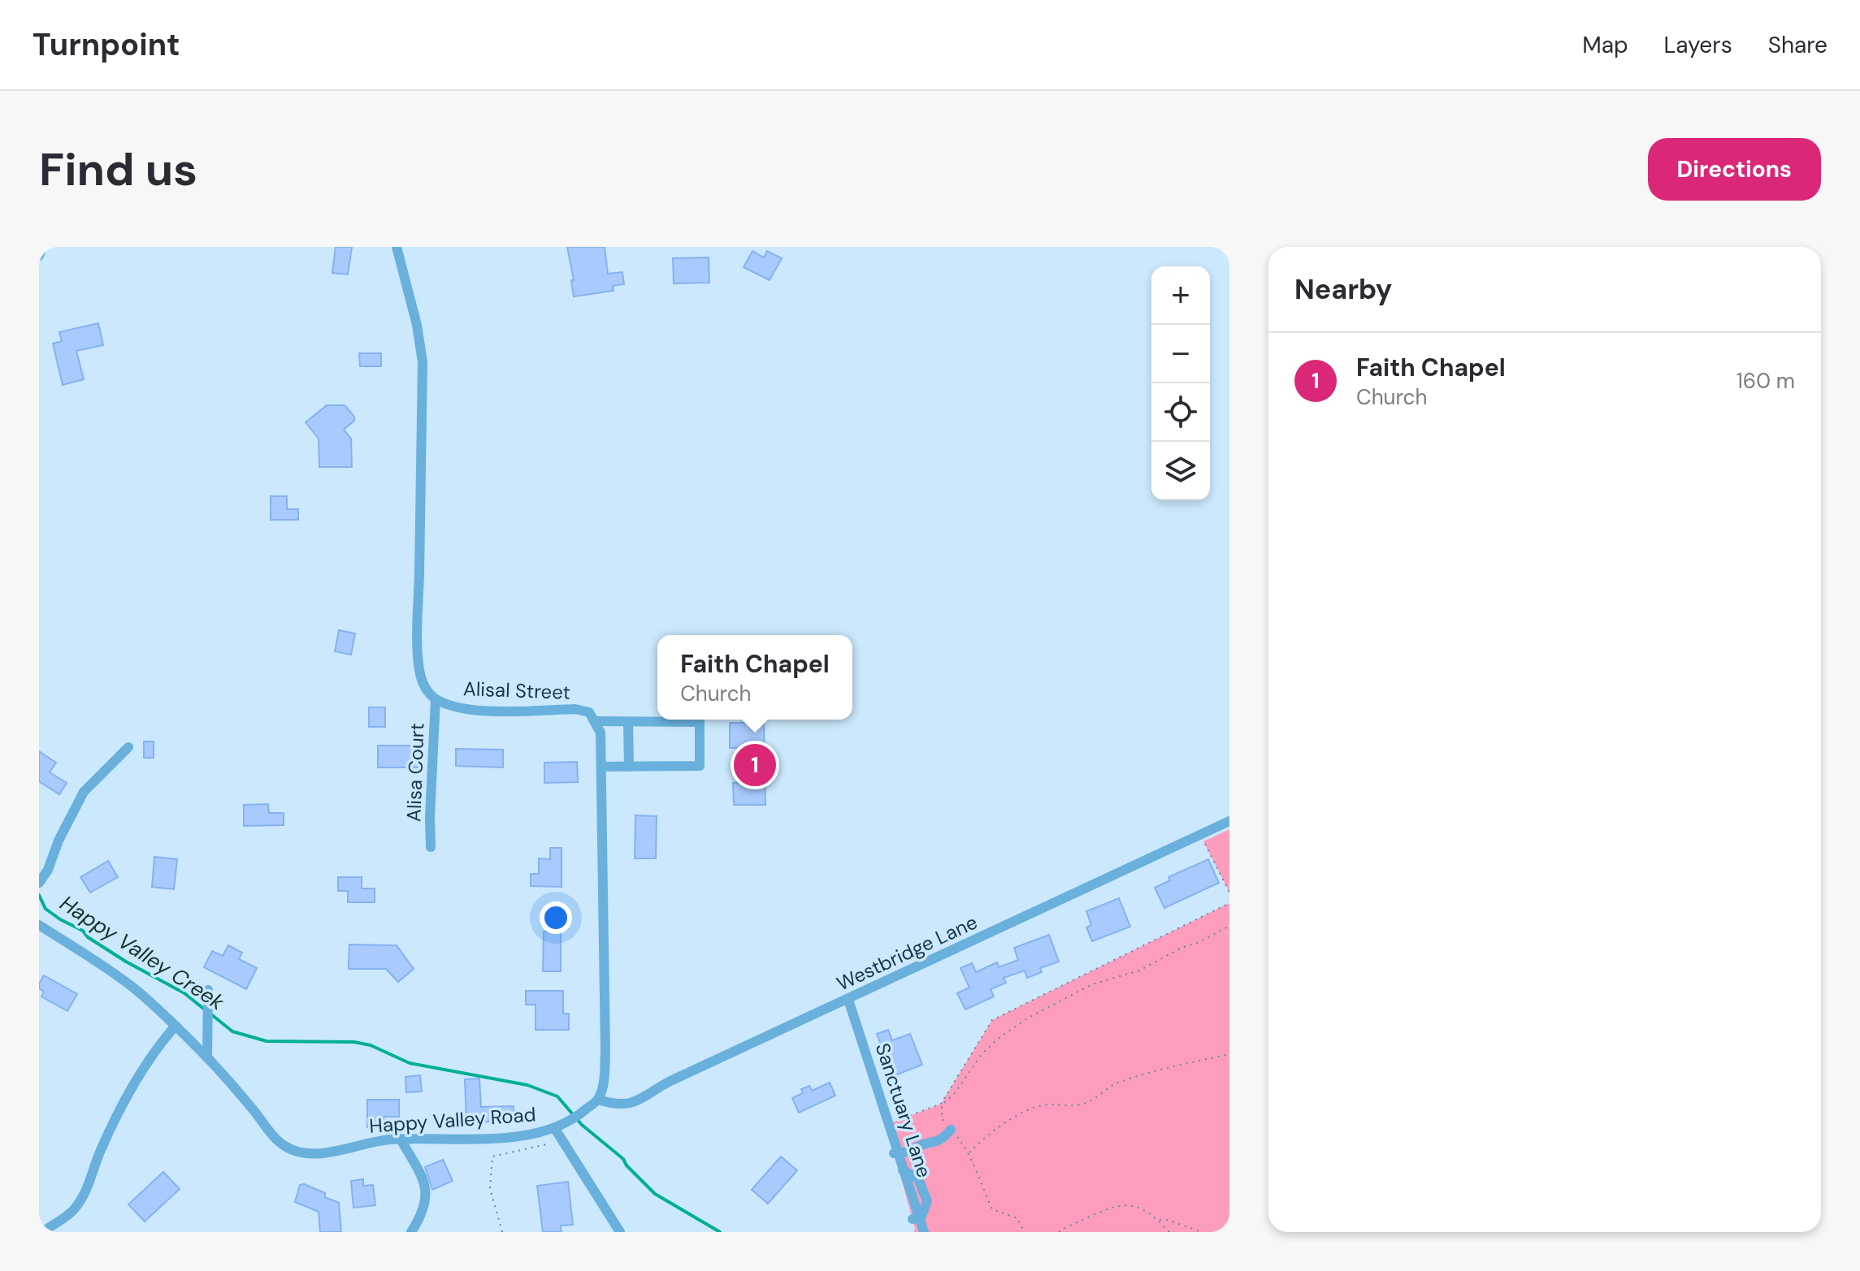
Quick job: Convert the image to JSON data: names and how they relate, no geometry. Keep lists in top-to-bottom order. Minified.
{"streets":{"street":["Alisal Street","Alisa Court","Westbridge Lane","Sanctuary Lane","Happy Valley Road"]},"crossings":[["Alisal Street","Alisa Court"],["Westbridge Lane","Sanctuary Lane"],["Westbridge Lane","Happy Valley Road"]],"water":["Happy Valley Creek"],"page":{"header":"Turnpoint","nav":["Map","Layers","Share"],"buttons":"Directions","title":"Find us","heading":"Nearby","map_buttons":["+","−"],"list":[{"mark":"1","name":"Faith Chapel","note":"Church","value":"160 m"}],"popup":["Faith Chapel","Church"],"pins":"1"}}
